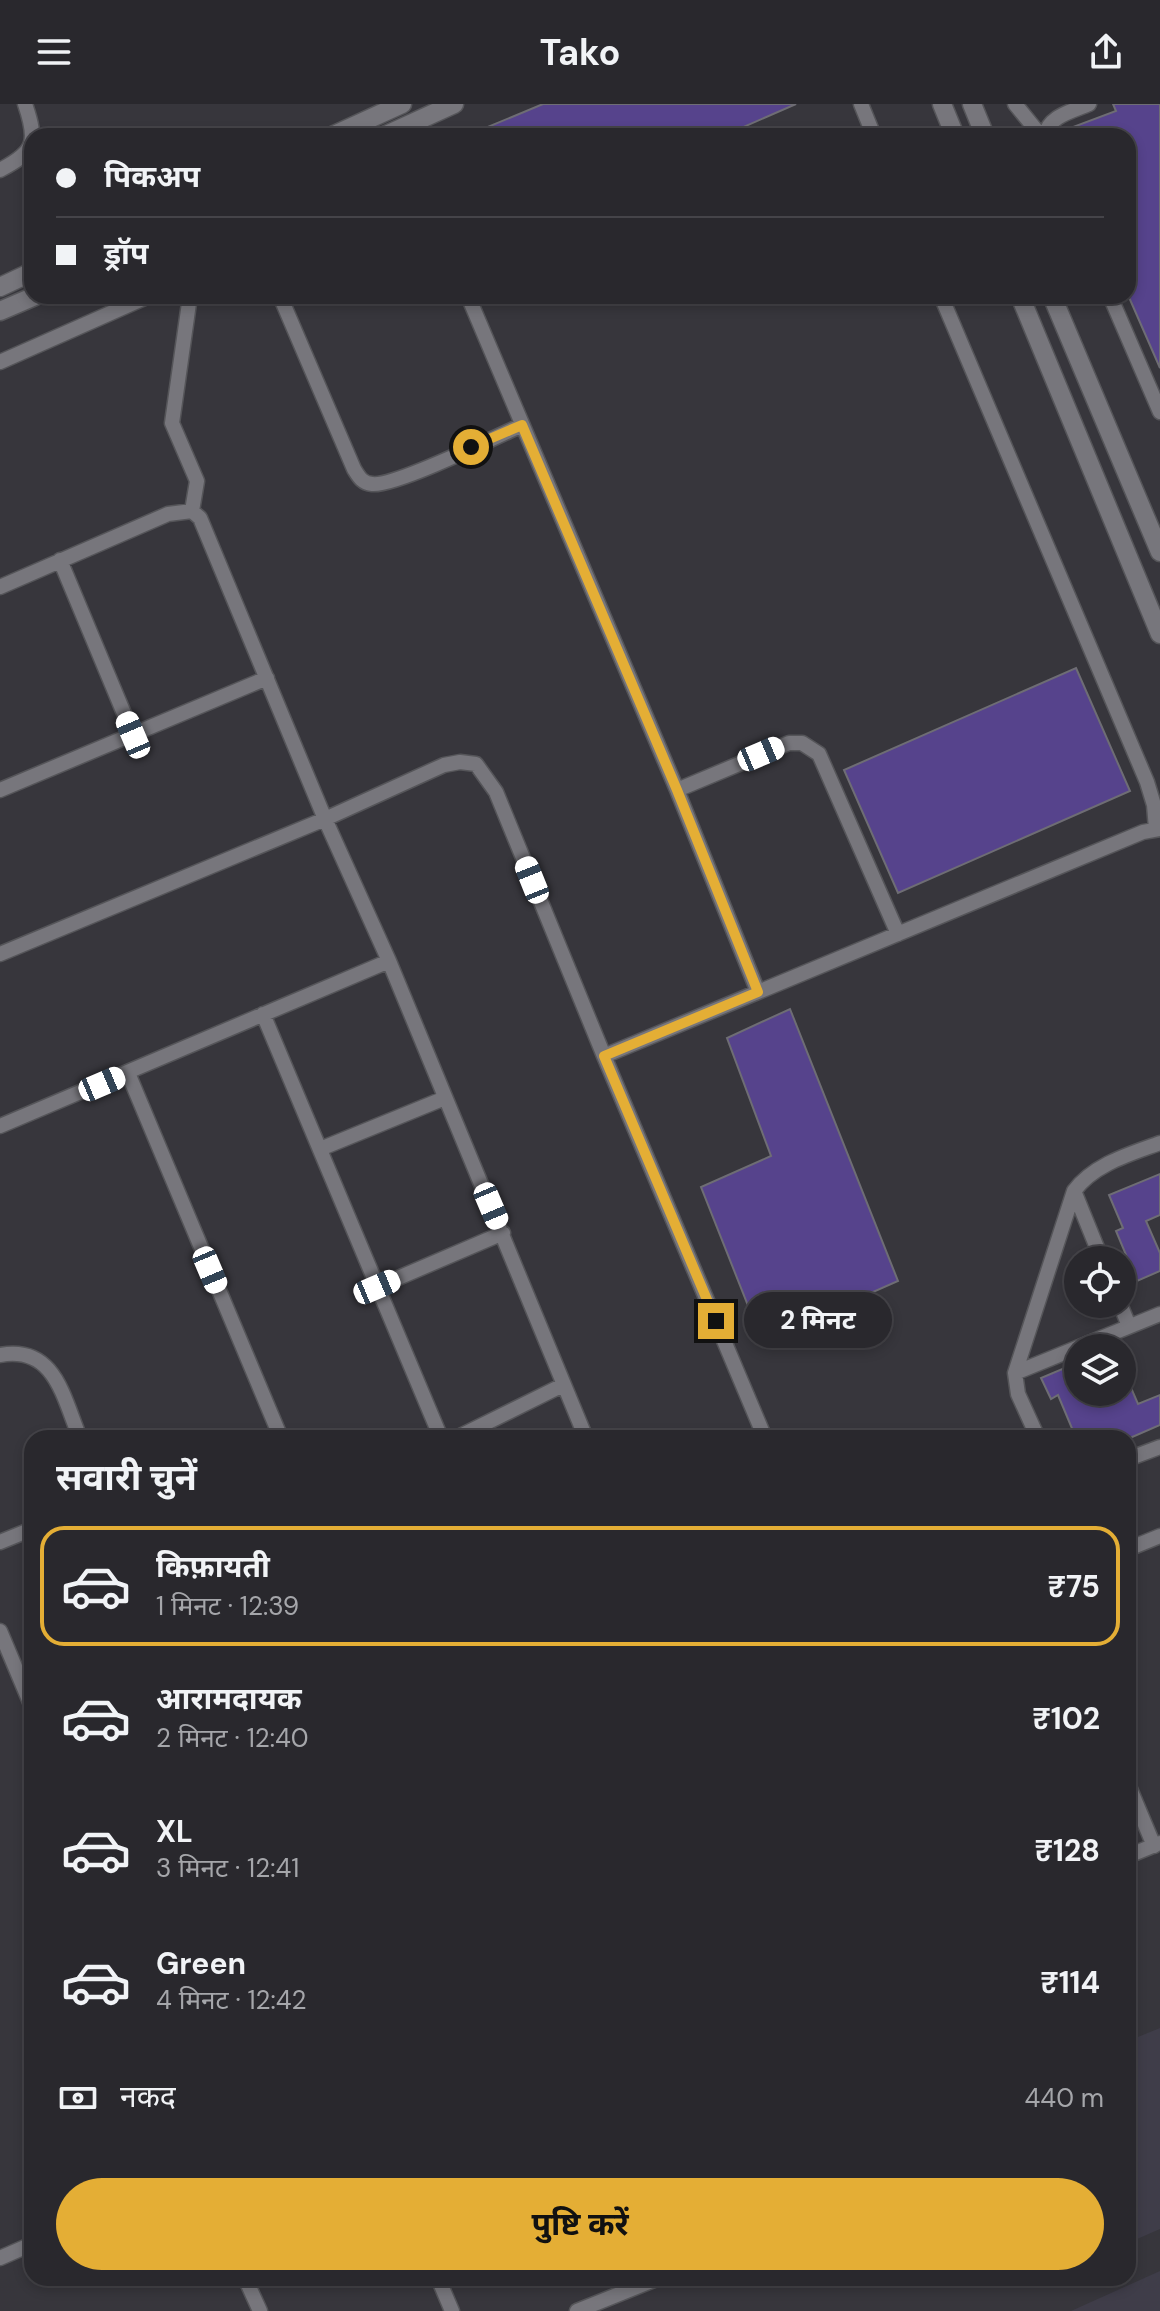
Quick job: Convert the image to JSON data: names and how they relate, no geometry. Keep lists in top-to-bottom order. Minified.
{"page":{"header":"Tako","banner":["पिकअप","ड्रॉप"],"bubble":"2 मिनट","heading":"सवारी चुनें","list":[{"name":"किफ़ायती","note":"1 मिनट · 12:39","value":"₹75"},{"name":"आरामदायक","note":"2 मिनट · 12:40","value":"₹102"},{"name":"XL","note":"3 मिनट · 12:41","value":"₹128"},{"name":"Green","note":"4 मिनट · 12:42","value":"₹114"}],"pay":["नकद","440 m"],"buttons":"पुष्टि करें"}}
